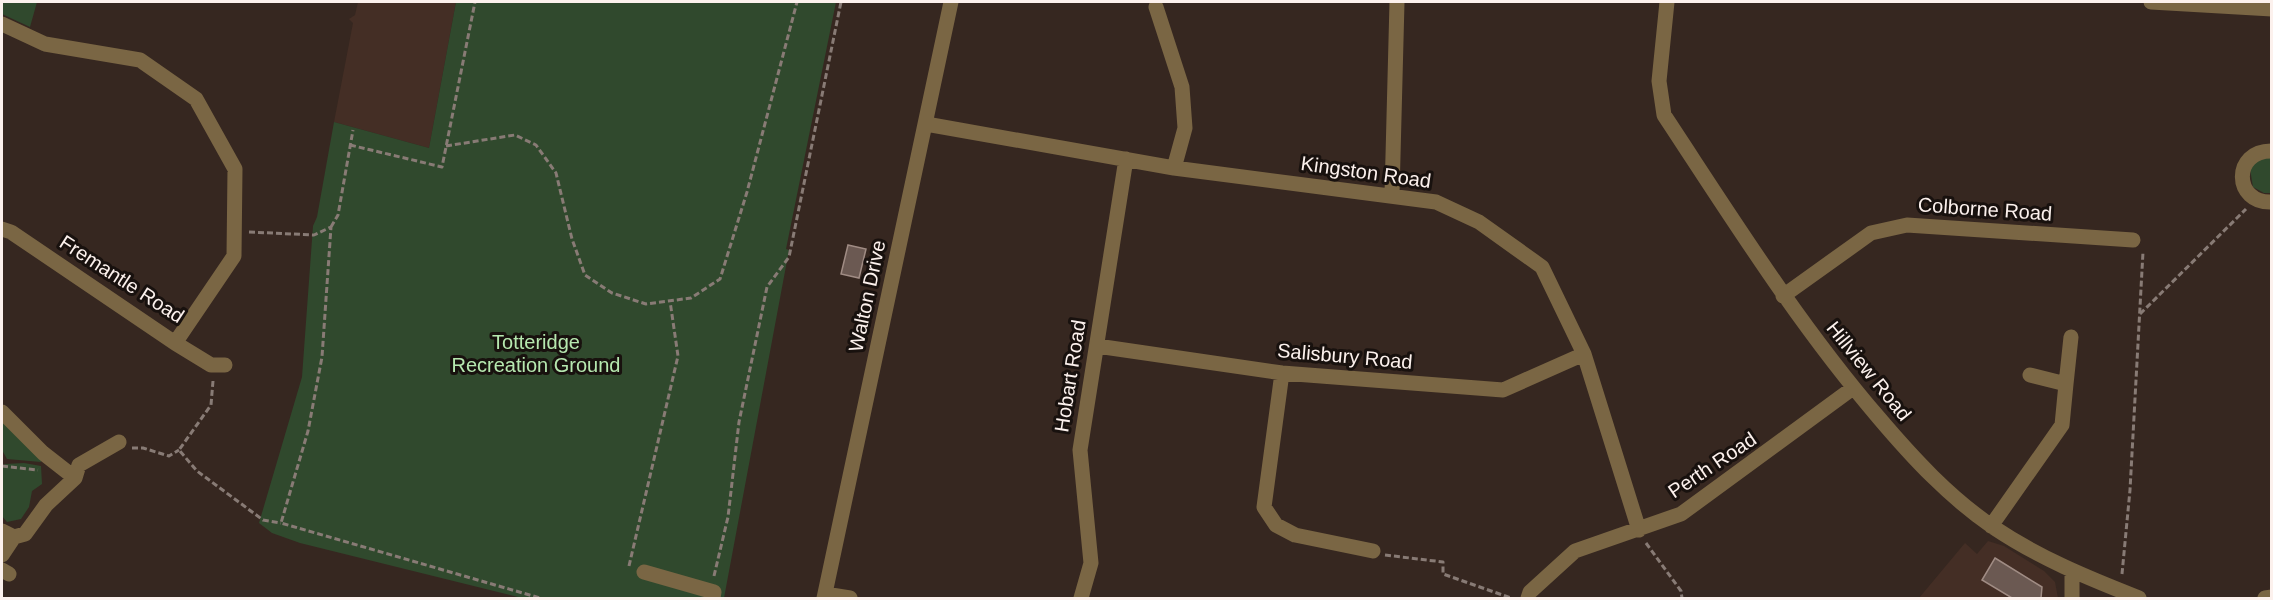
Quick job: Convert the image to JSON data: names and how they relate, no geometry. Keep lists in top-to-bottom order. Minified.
{"streets":{"street":["Kingston Road","Colborne Road","Fremantle Road","Walton Drive","Salisbury Road","Hillview Road","Hobart Road","Perth Road"]},"crossings":[["Kingston Road","Walton Drive"],["Kingston Road","Salisbury Road"],["Kingston Road","Hobart Road"],["Kingston Road","Perth Road"],["Colborne Road","Hillview Road"],["Salisbury Road","Hobart Road"],["Hillview Road","Perth Road"]],"parks":["Totteridge Recreation Ground"]}
